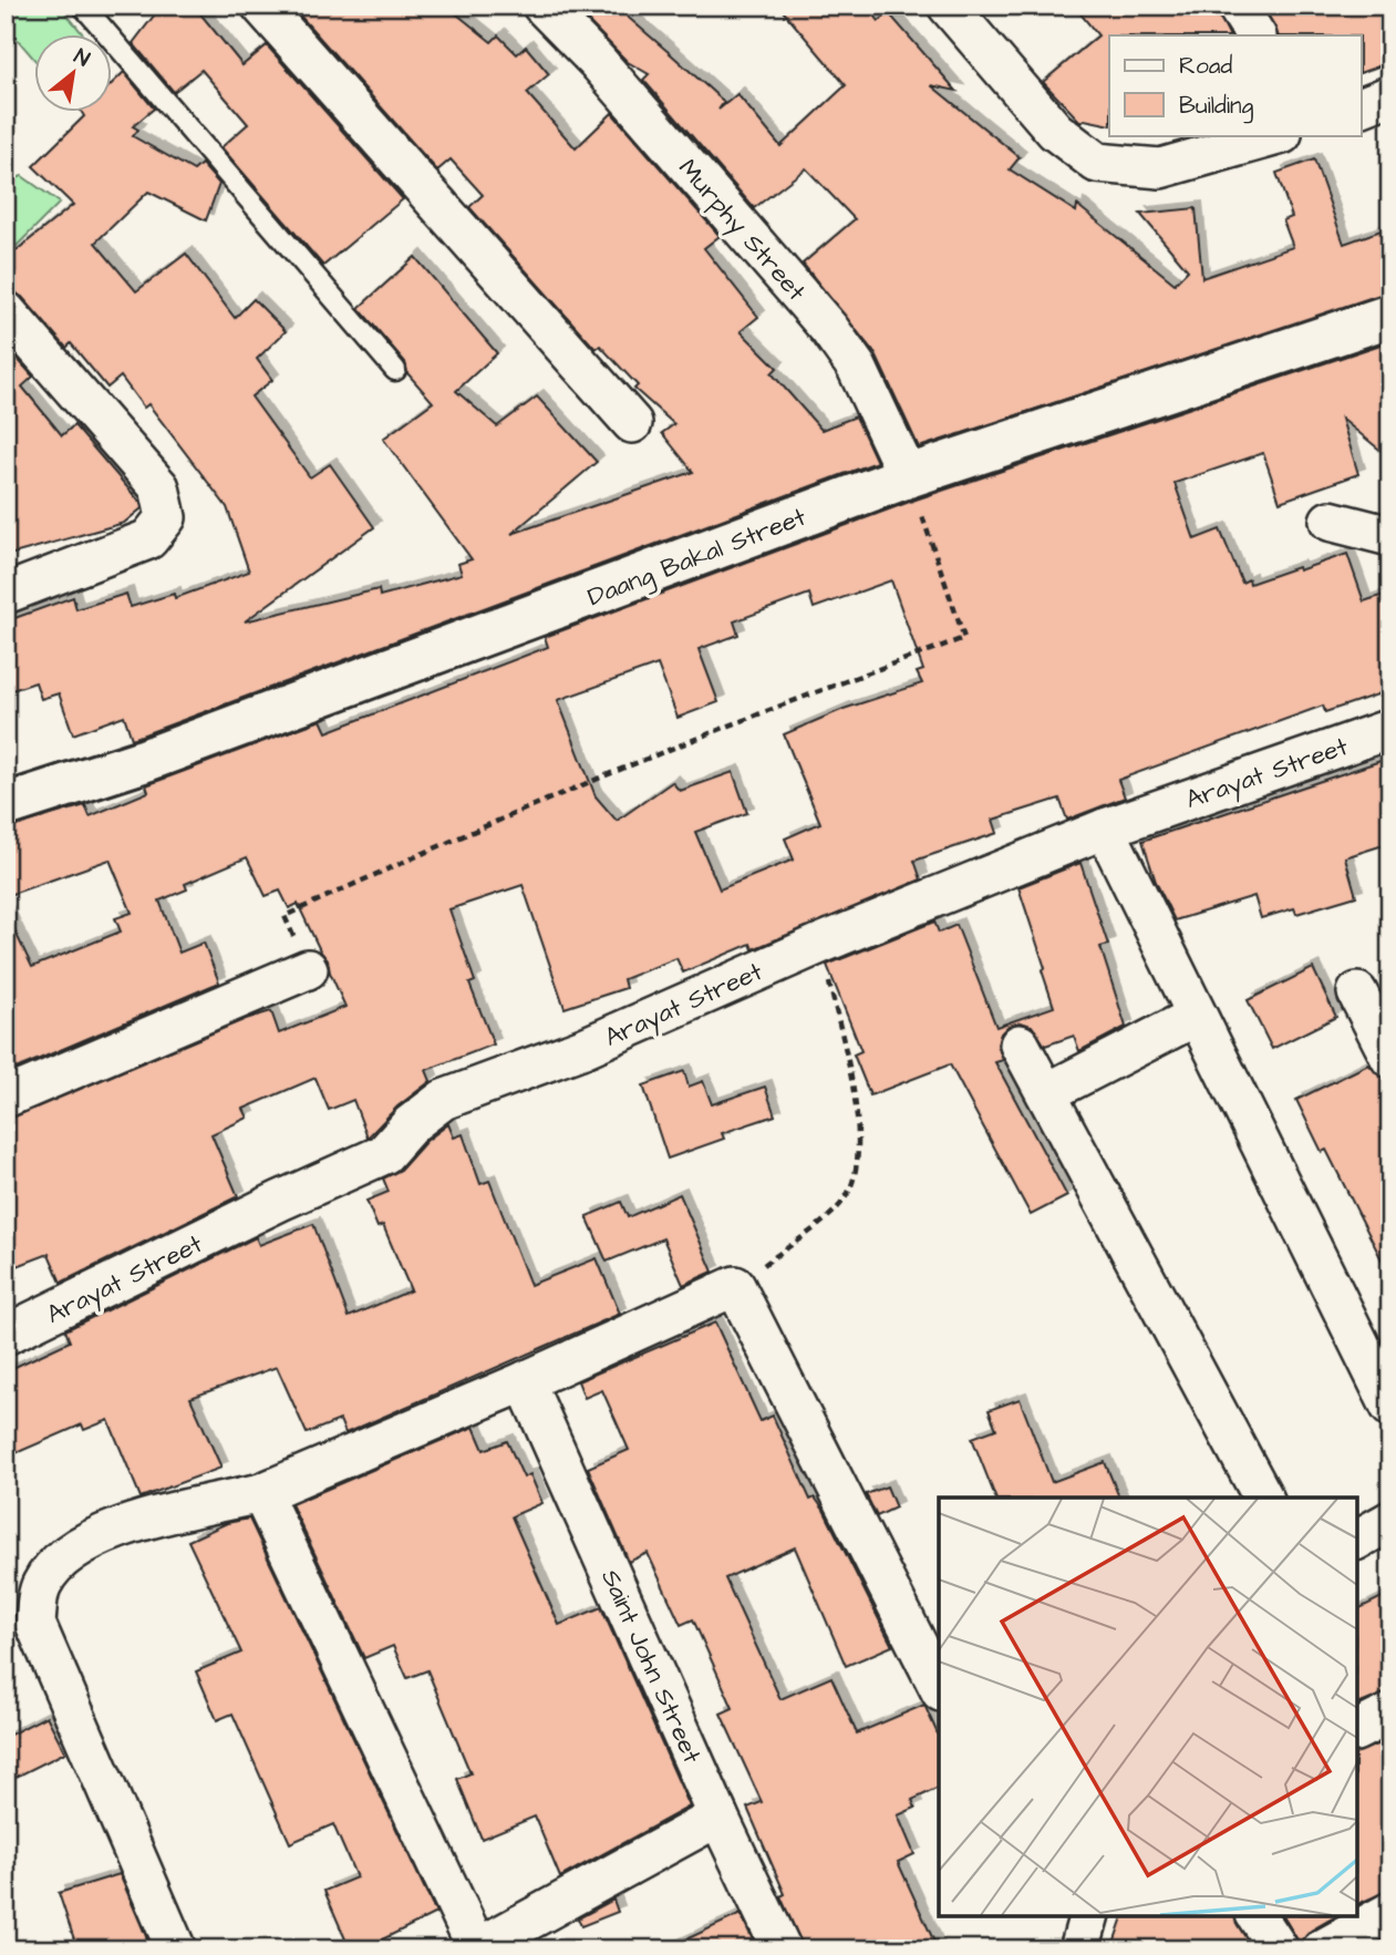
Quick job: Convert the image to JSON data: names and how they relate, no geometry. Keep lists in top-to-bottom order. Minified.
{"streets":{"street":["Murphy Street","Daang Bakal Street","Arayat Street","Saint John Street"]},"crossings":[["Murphy Street","Daang Bakal Street"]],"legend":["Road","Building"],"north":"top right"}
